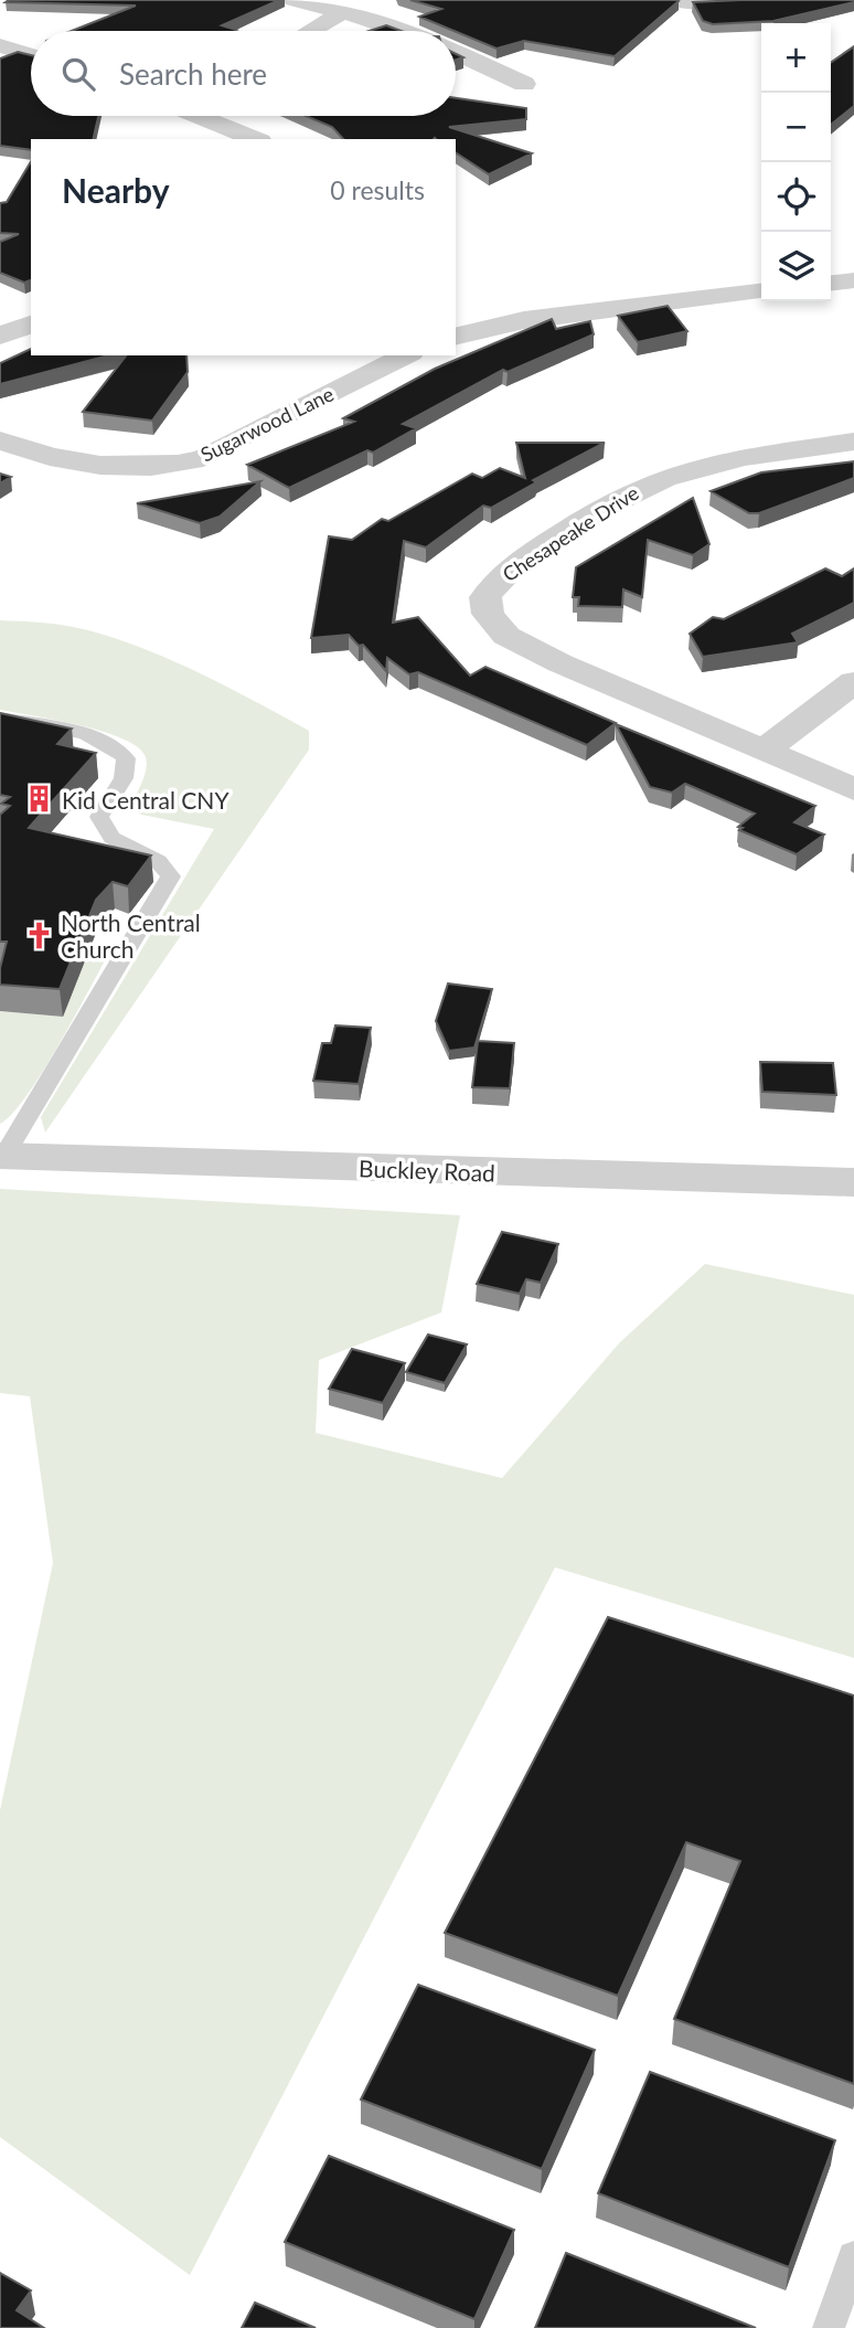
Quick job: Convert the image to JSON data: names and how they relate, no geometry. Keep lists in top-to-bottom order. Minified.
{"streets":{"street":["Sugarwood Lane","Chesapeake Drive","Buckley Road"]},"places":{"building":["Kid Central CNY"],"church":["North Central Church"]},"page":{"map_buttons":["+","−"],"search":"Search here","heading":["Nearby","0 results"]}}
